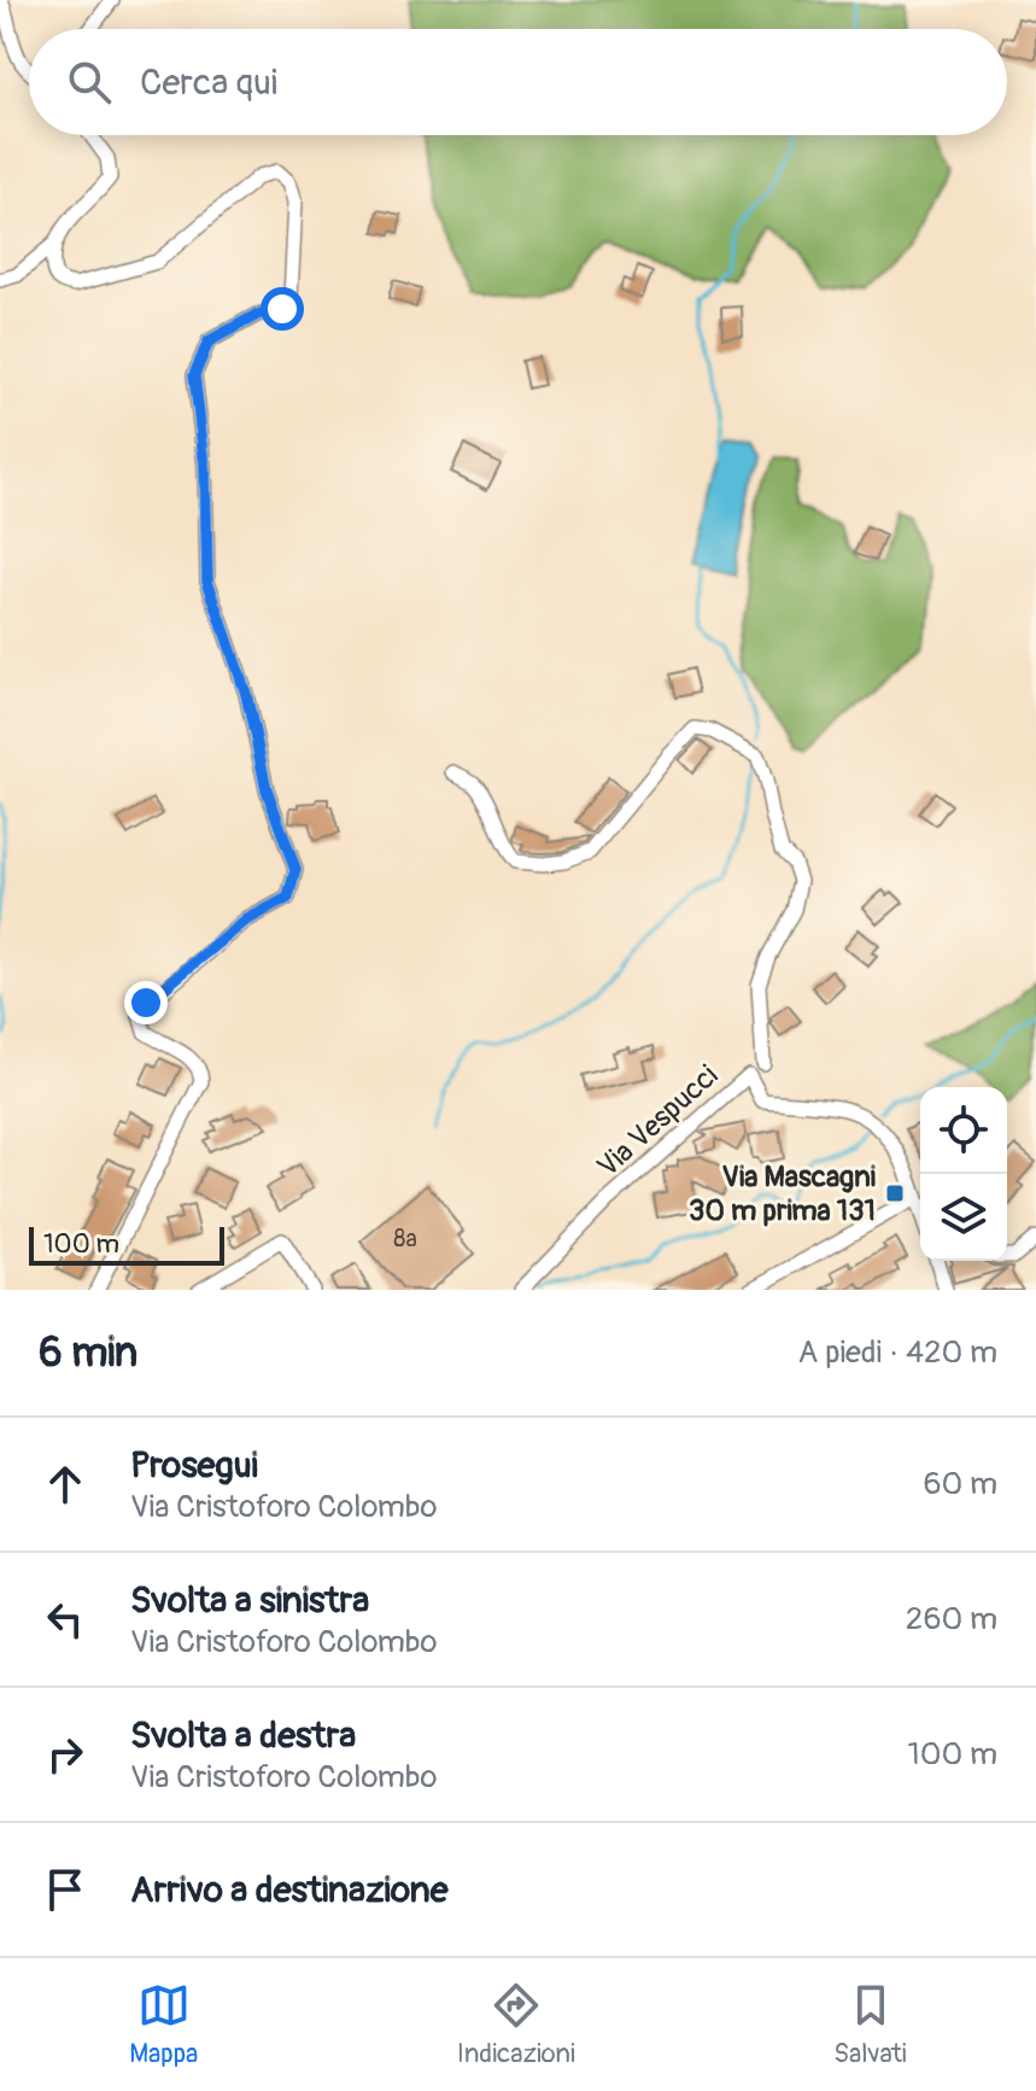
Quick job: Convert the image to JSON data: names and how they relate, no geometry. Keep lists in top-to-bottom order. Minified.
{"streets":{"street":["Via Vespucci"]},"places":{"transit":["Via Mascagni 30 m prima 131"]},"house_numbers":["8a"],"scale_bar":"100 m","page":{"search":"Cerca qui","scale":"100 m","heading":["6 min","A piedi · 420 m"],"list":[["Prosegui","Via Cristoforo Colombo","60 m"],["Svolta a sinistra","Via Cristoforo Colombo","260 m"],["Svolta a destra","Via Cristoforo Colombo","100 m"],"Arrivo a destinazione"],"nav":["Mappa","Indicazioni","Salvati"]}}
